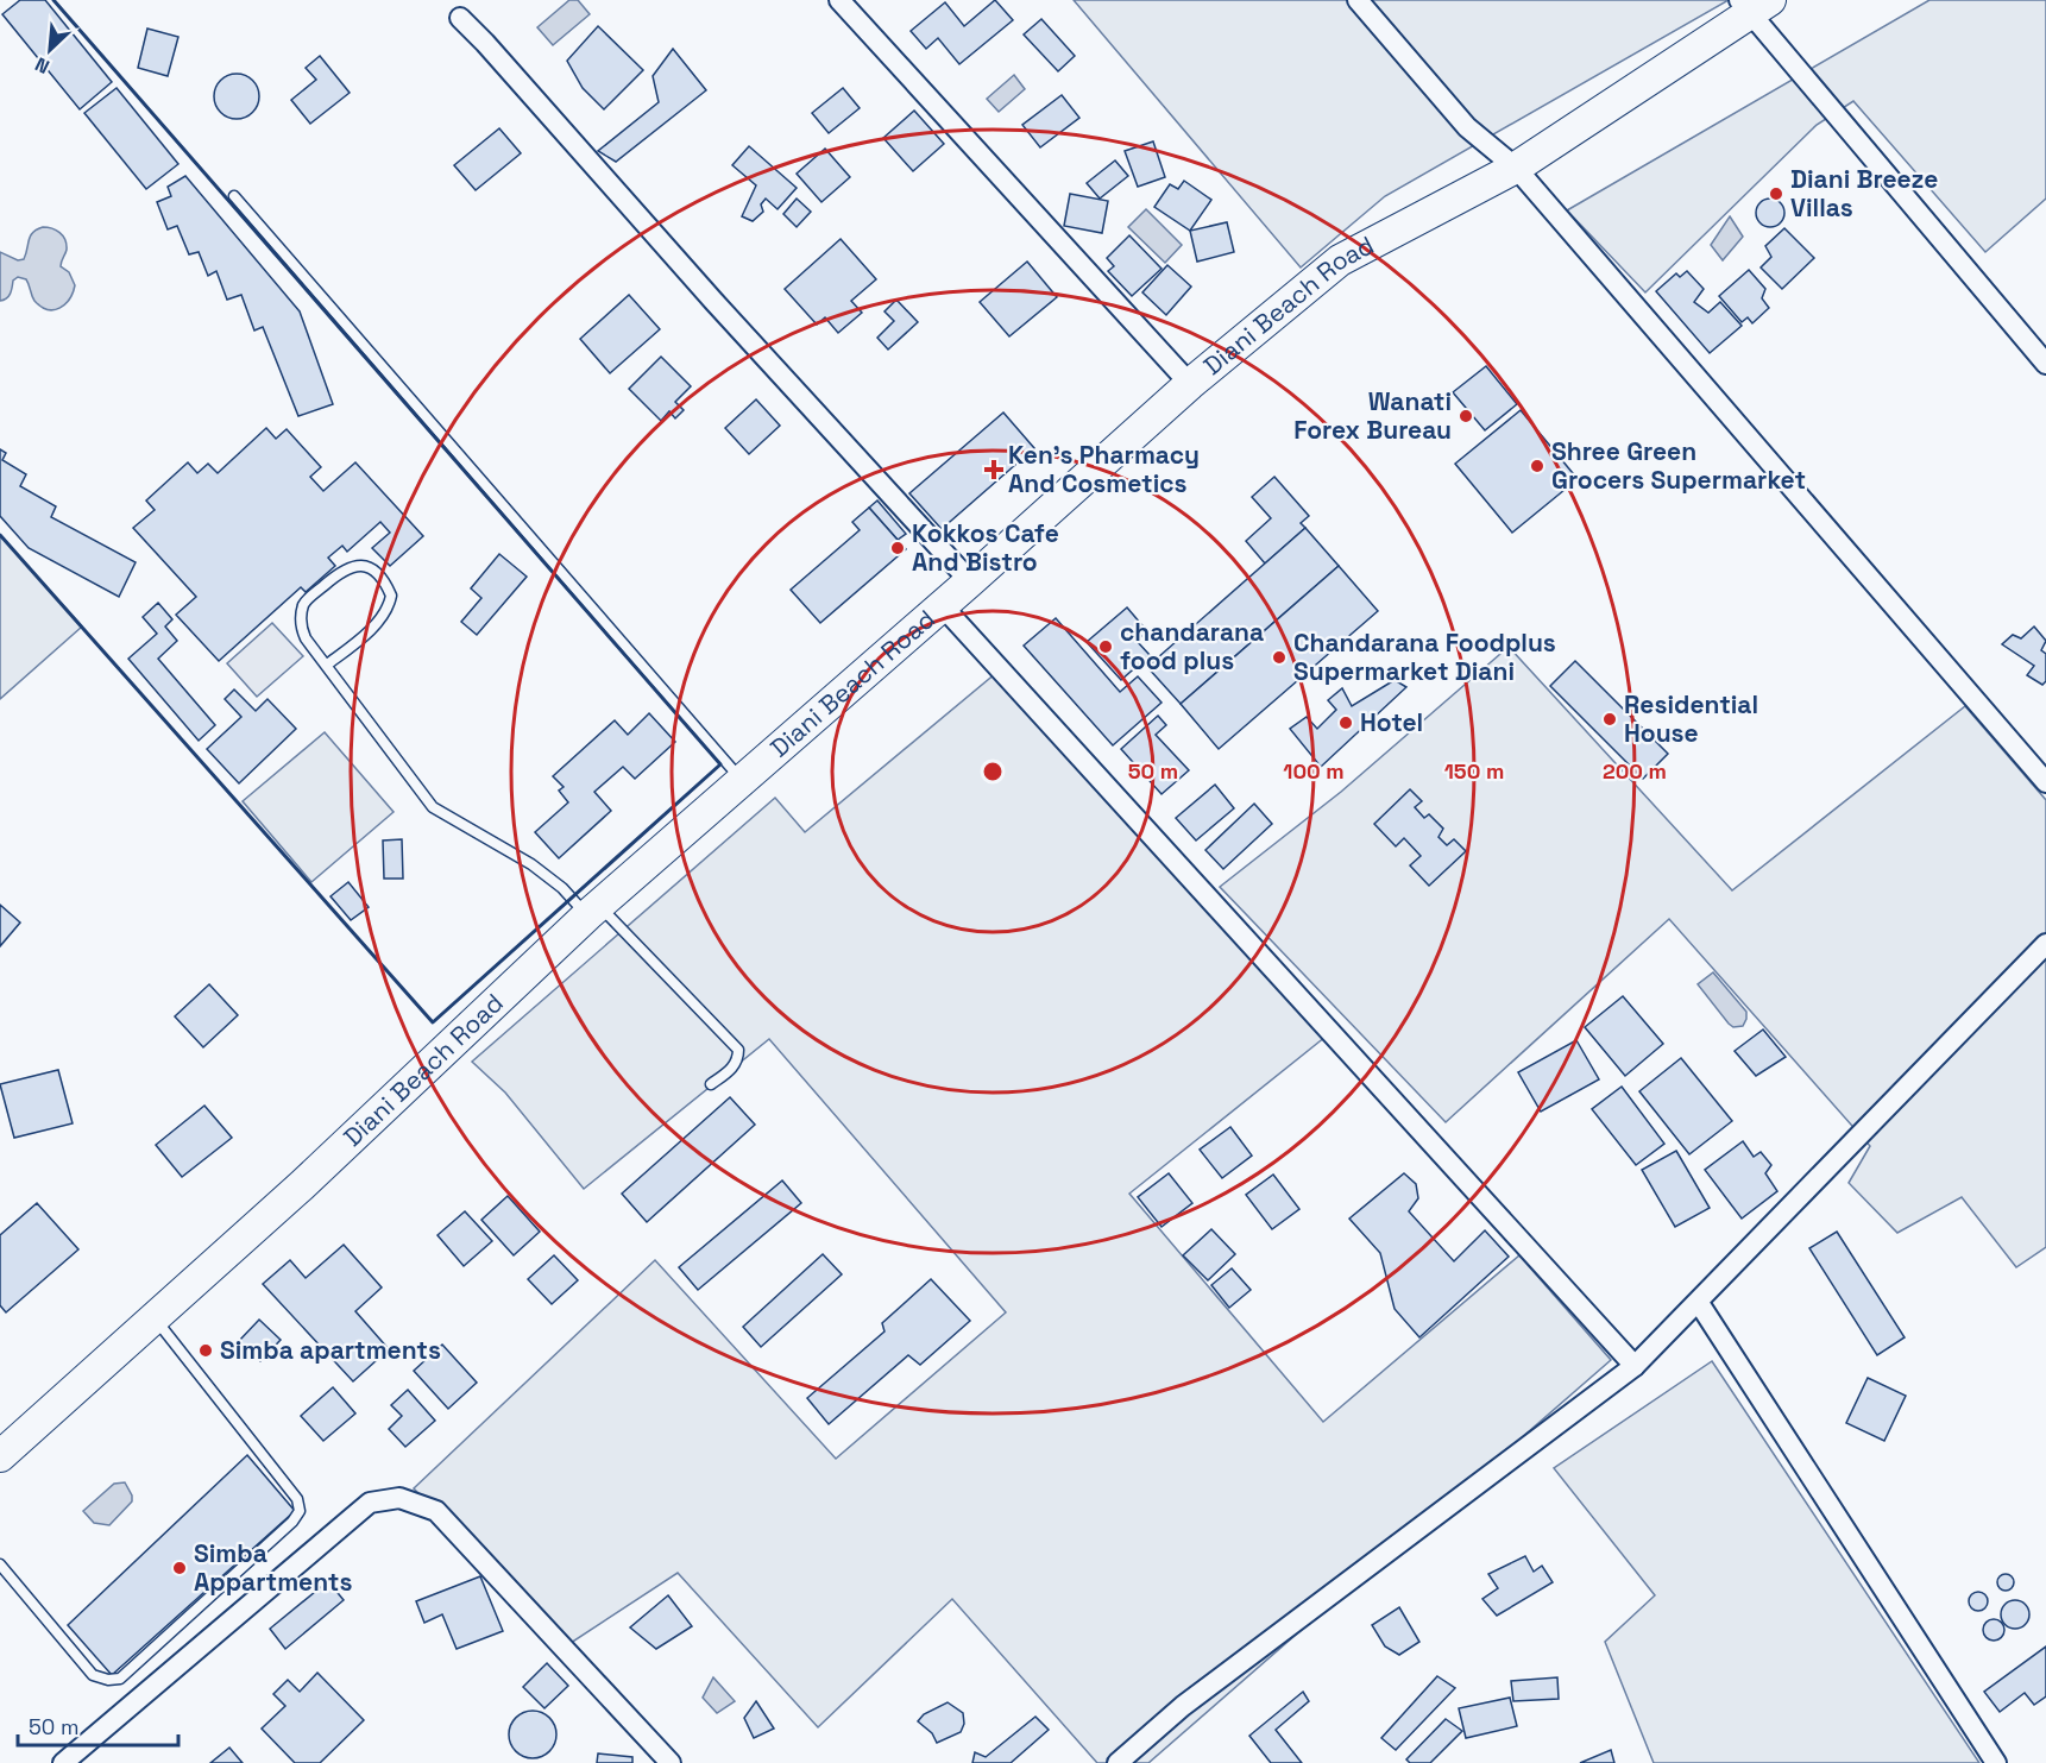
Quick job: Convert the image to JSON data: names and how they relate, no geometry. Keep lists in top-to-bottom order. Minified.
{"streets":{"main road":["Diani Beach Road"]},"places":{"other":["Diani Breeze Villas","Wanati Forex Bureau","Shree Green Grocers Supermarket","Kokkos Cafe And Bistro","chandarana food plus","Chandarana Foodplus Supermarket Diani","Residential House","Hotel","Simba apartments","Simba Appartments"],"health":["Ken's Pharmacy And Cosmetics"]},"scale_bar":"50 m","north":"bottom left","rings":["50 m","100 m","150 m","200 m"]}
